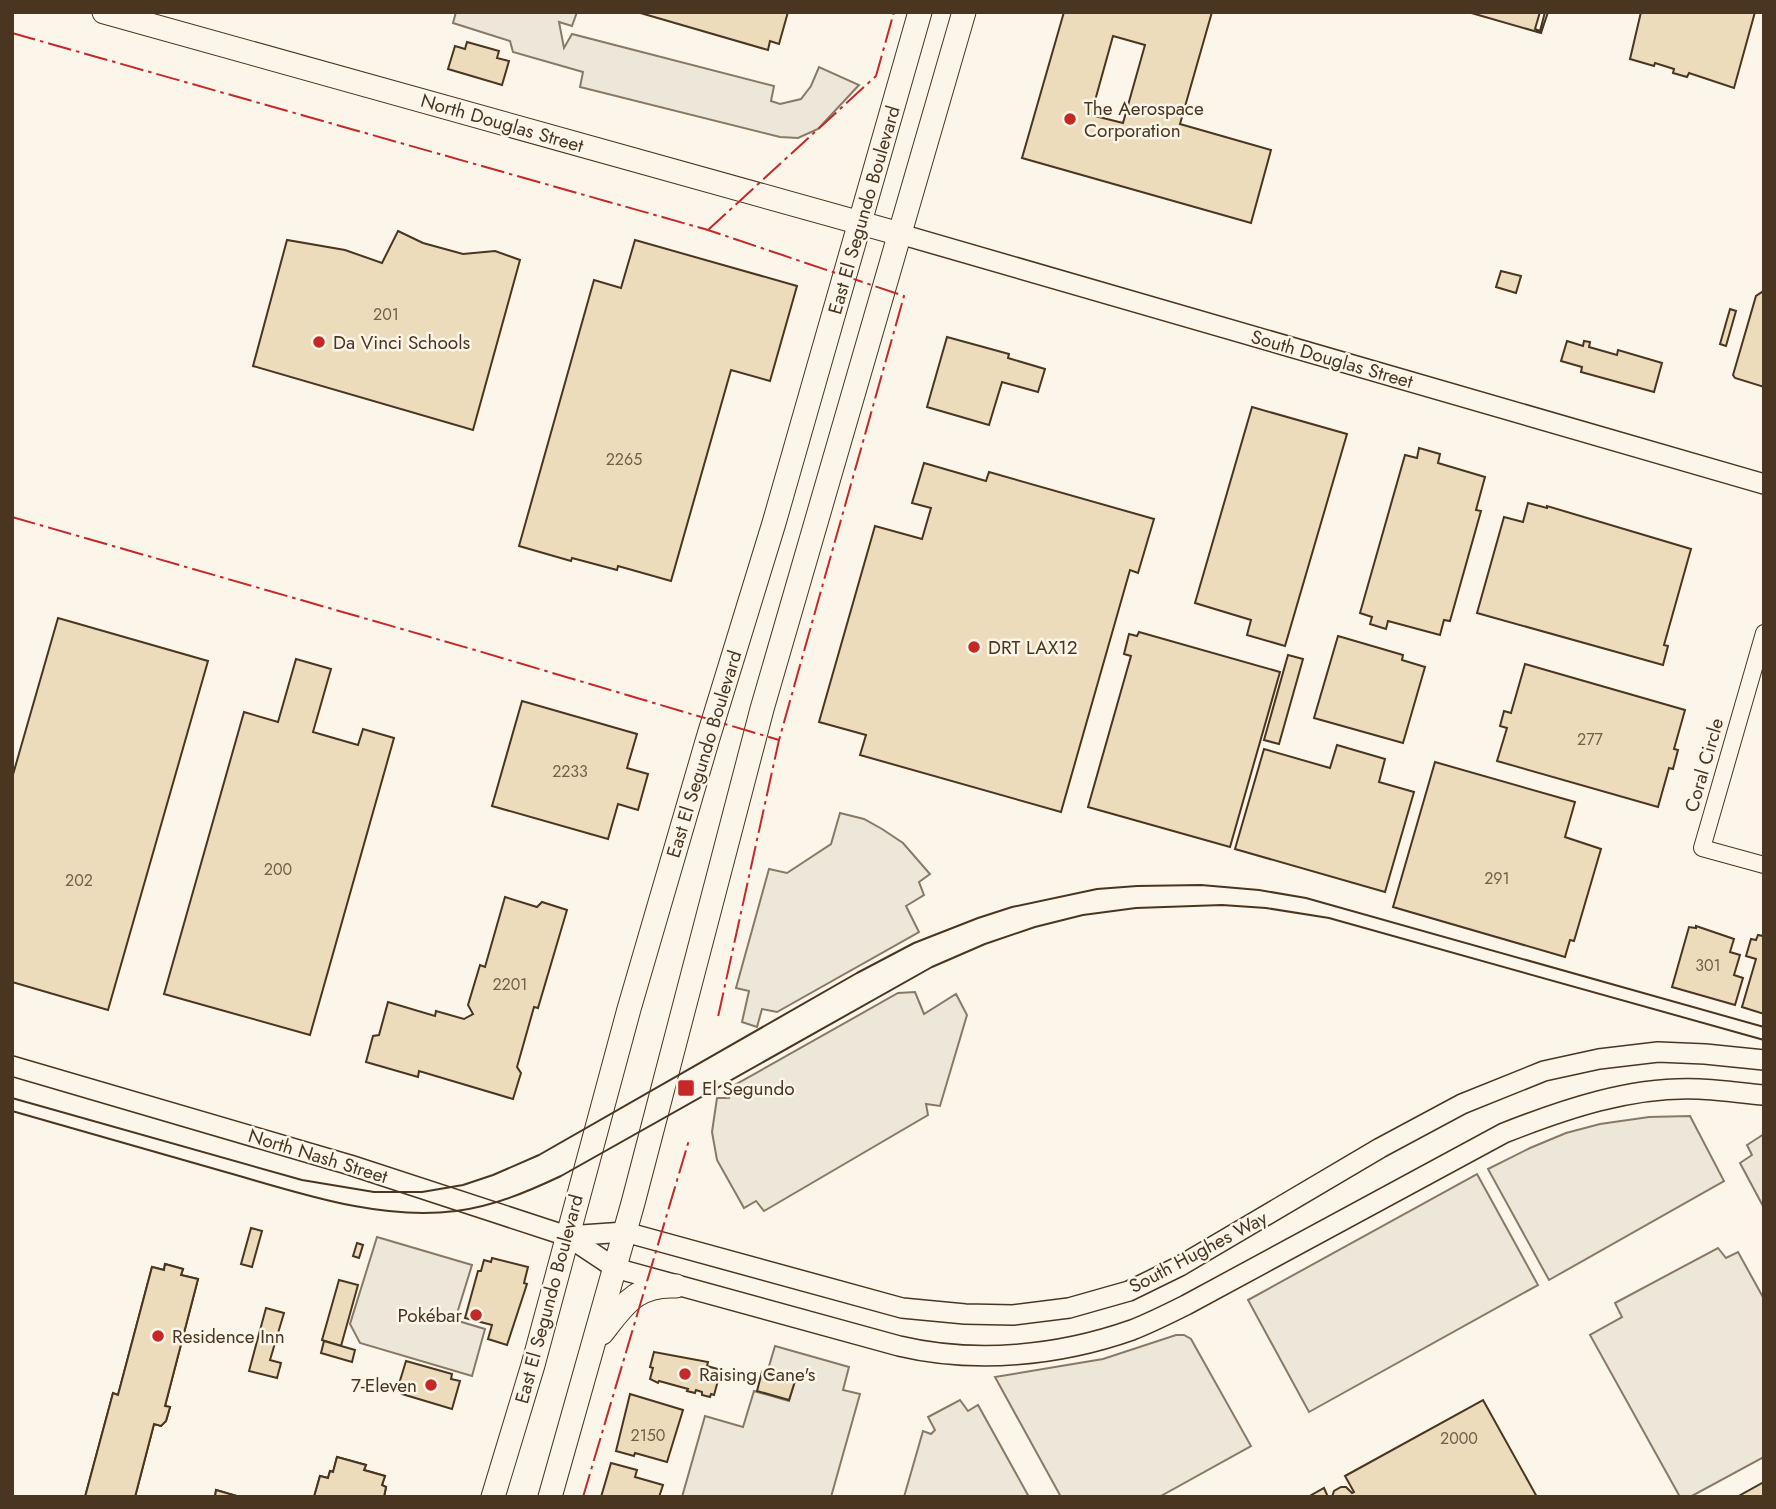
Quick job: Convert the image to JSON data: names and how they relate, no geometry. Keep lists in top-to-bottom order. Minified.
{"streets":{"main road":["North Douglas Street","East El Segundo Boulevard"],"street":["South Douglas Street","Coral Circle","North Nash Street","South Hughes Way"]},"crossings":[["North Douglas Street","East El Segundo Boulevard"],["North Douglas Street","South Douglas Street"],["East El Segundo Boulevard","North Nash Street"],["East El Segundo Boulevard","South Hughes Way"],["North Nash Street","South Hughes Way"]],"places":{"other":["The Aerospace Corporation","Da Vinci Schools","DRT LAX12","Pokébar","Residence Inn","Raising Cane's","7-Eleven"],"transit":["El Segundo"]},"house_numbers":["201","2265","277","2233","200","291","202","301","2201","2150","2000"]}
